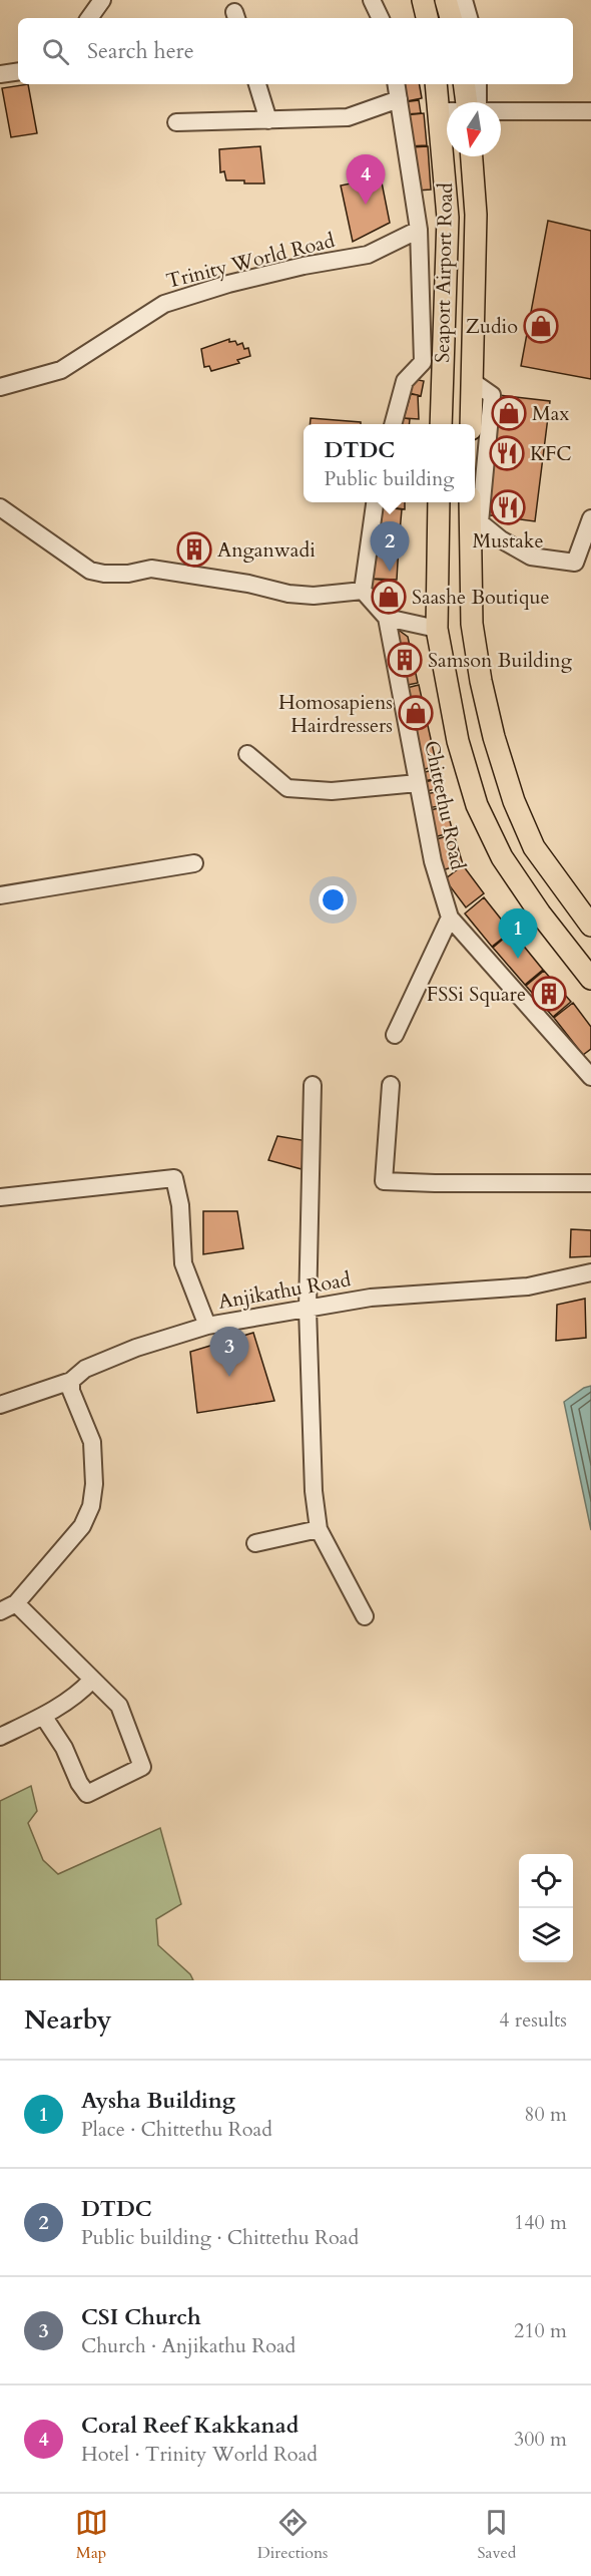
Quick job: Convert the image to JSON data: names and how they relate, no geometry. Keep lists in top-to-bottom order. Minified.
{"streets":{"main road":["Seaport Airport Road"],"street":["Trinity World Road","Chittethu Road","Anjikathu Road"]},"places":{"shop":["Zudio","Max","Saashe Boutique","Homosapiens Hairdressers"],"restaurant":["KFC","Mustake"],"building":["Anganwadi","Samson Building","FSSi Square"]},"north":"bottom","page":{"search":"Search here","pins":["4","2","1","3"],"popup":["DTDC","Public building"],"heading":["Nearby","4 results"],"list":[{"mark":"1","name":"Aysha Building","note":"Place · Chittethu Road","value":"80 m"},{"mark":"2","name":"DTDC","note":"Public building · Chittethu Road","value":"140 m"},{"mark":"3","name":"CSI Church","note":"Church · Anjikathu Road","value":"210 m"},{"mark":"4","name":"Coral Reef Kakkanad","note":"Hotel · Trinity World Road","value":"300 m"}],"nav":["Map","Directions","Saved"]}}
